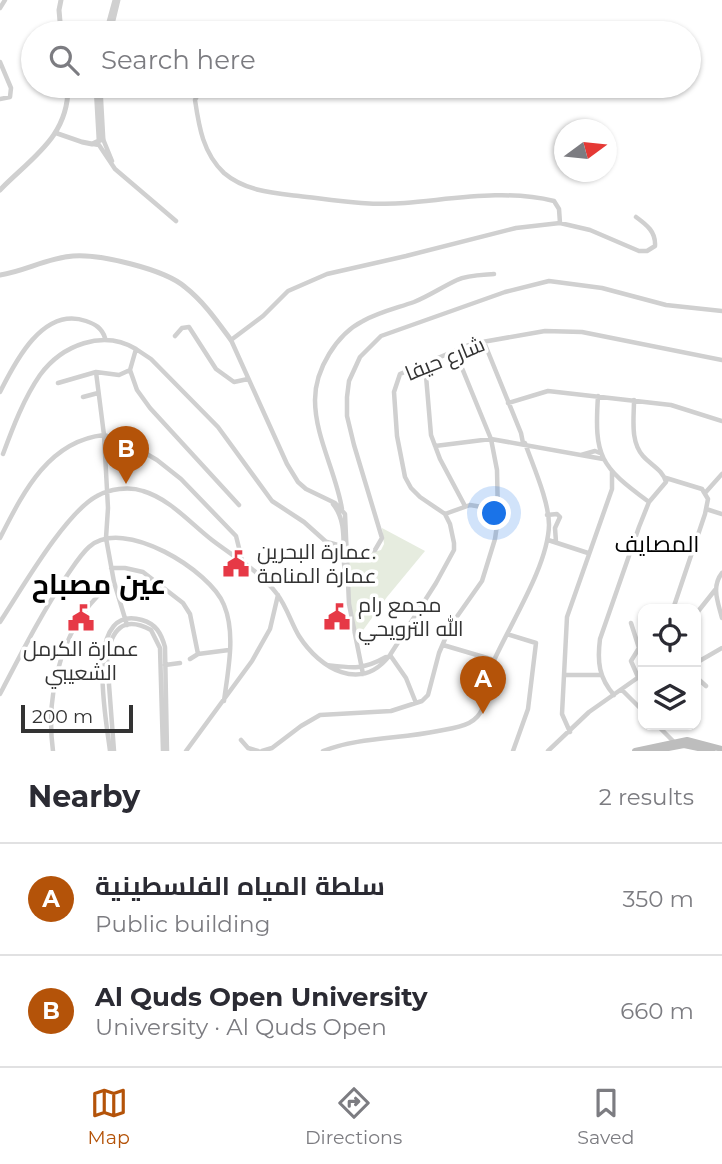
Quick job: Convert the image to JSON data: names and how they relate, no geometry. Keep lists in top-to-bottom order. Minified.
{"streets":{"street":["شارع حيفا"]},"districts":["المصايف","عين مصباح"],"places":{"public building":["عمارة البحرين. عمارة المنامة","مجمع رام الله الترويحي","عمارة الكرمل الشعيبي"]},"scale_bar":"200 m","north":"right","page":{"search":"Search here","pins":["B","A"],"scale":"200 m","heading":["Nearby","2 results"],"list":[{"mark":"A","name":"سلطة المياه الفلسطينية","note":"Public building","value":"350 m"},{"mark":"B","name":"Al Quds Open University","note":"University · Al Quds Open","value":"660 m"}],"nav":["Map","Directions","Saved"]}}
